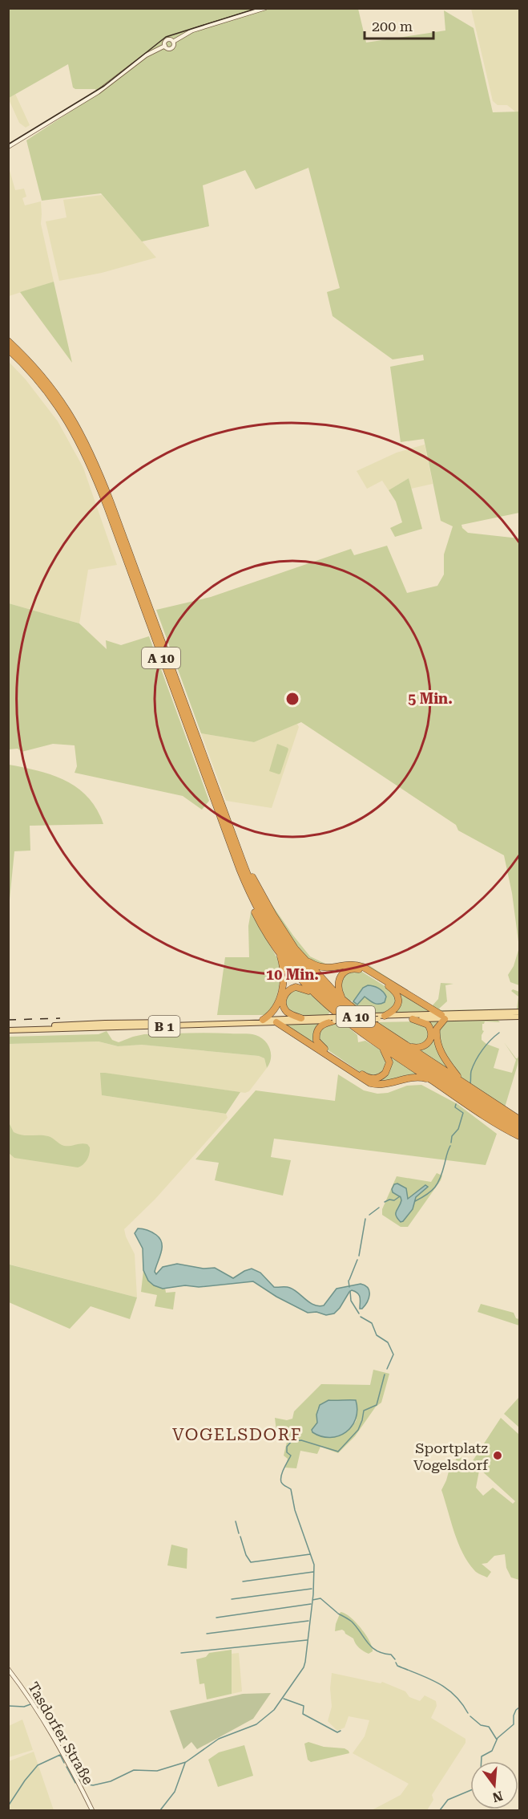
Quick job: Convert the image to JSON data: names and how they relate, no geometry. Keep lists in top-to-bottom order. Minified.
{"streets":{"highway":["A 10"],"main road":["B 1","Tasdorfer Straße"]},"districts":["VOGELSDORF"],"places":["Sportplatz Vogelsdorf"],"scale_bar":"200 m","north":"bottom","rings":["5 Min.","10 Min."]}
